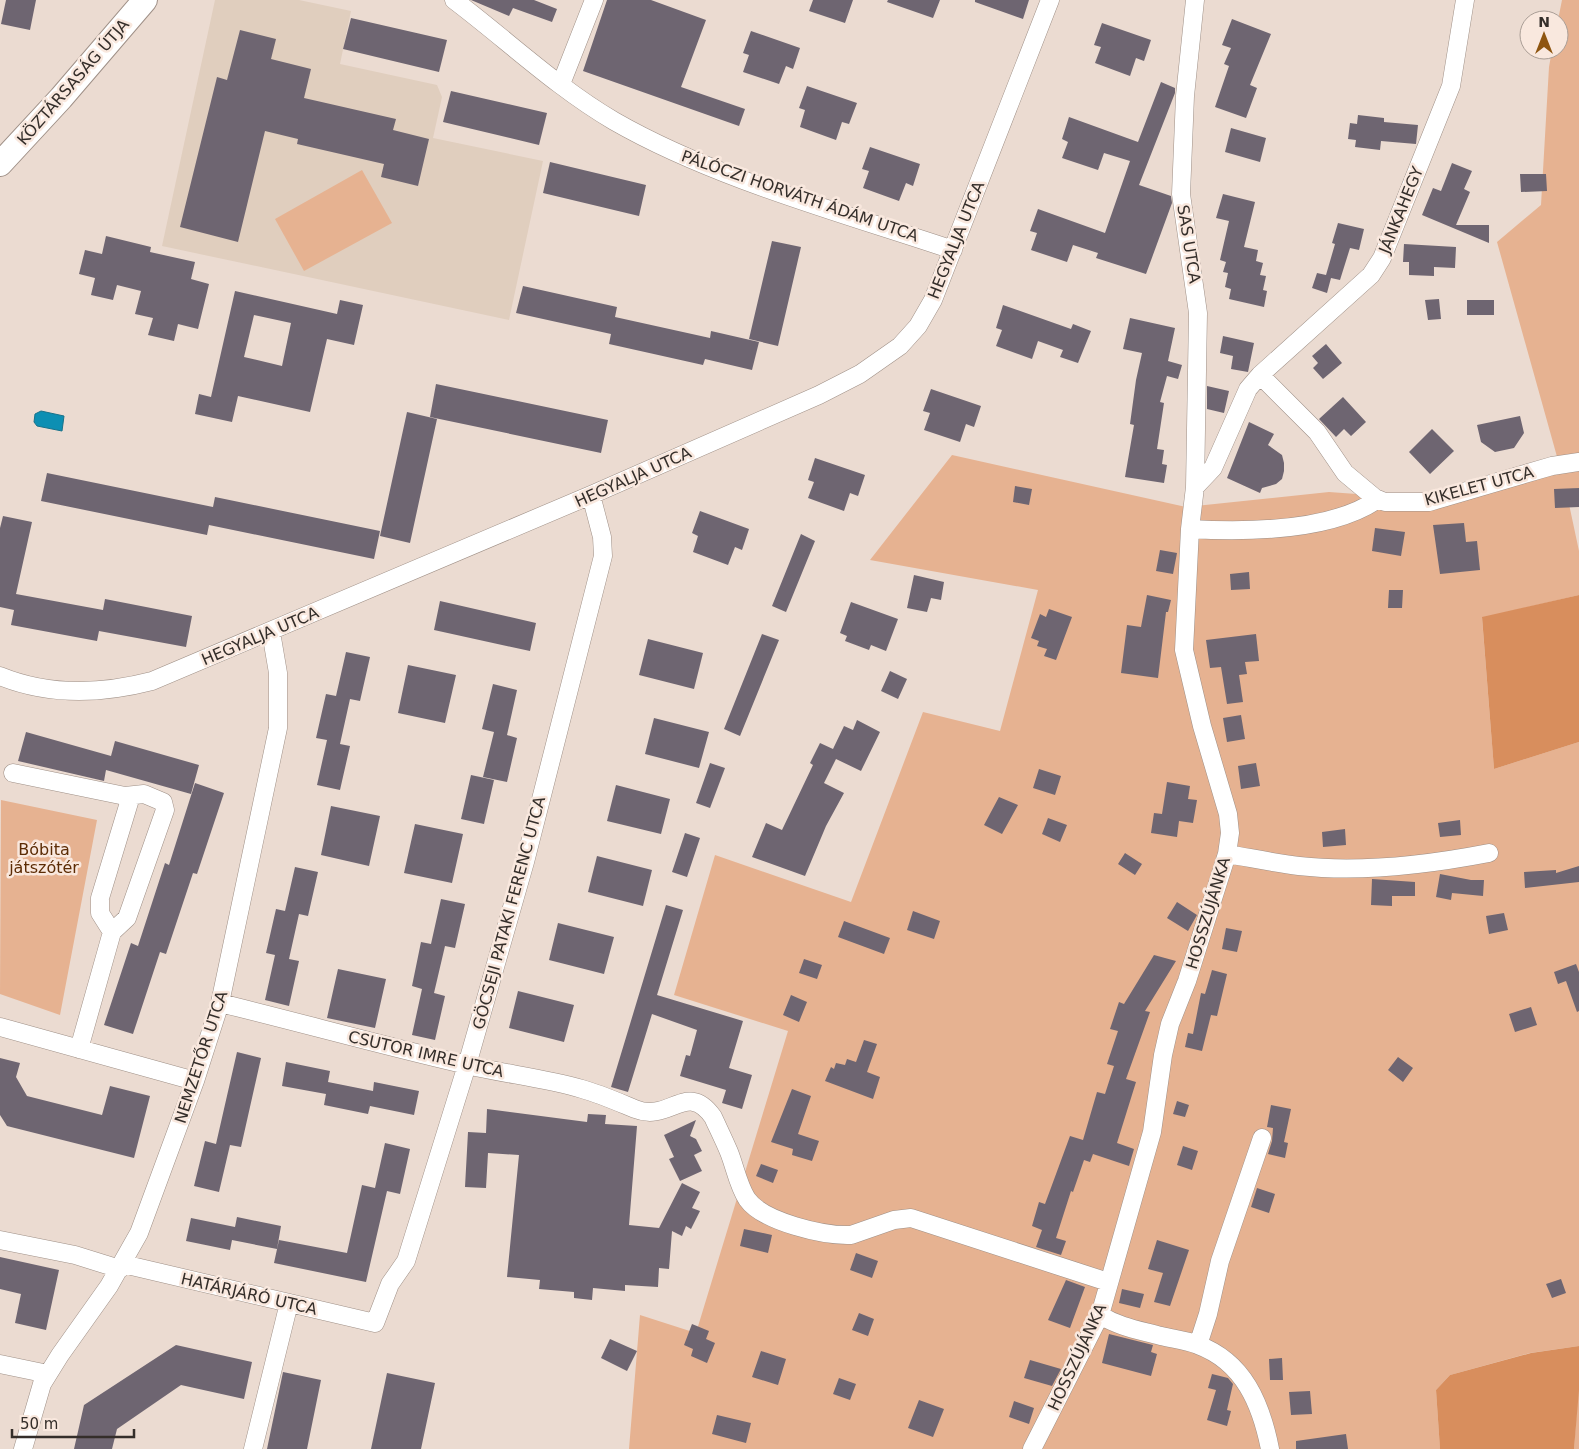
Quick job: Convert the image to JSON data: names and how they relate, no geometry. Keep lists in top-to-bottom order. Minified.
{"streets":{"street":["KÖZTÁRSASÁG ÚTJA","PÁLÓCZI HORVÁTH ÁDÁM UTCA","JÁNKAHEGY","HEGYALJA UTCA","SAS UTCA","KIKELET UTCA","GÖCSEJI PATAKI FERENC UTCA","HOSSZÚJÁNKA","CSUTOR IMRE UTCA","NEMZETŐR UTCA","HATÁRJÁRÓ UTCA"]},"crossings":[["PÁLÓCZI HORVÁTH ÁDÁM UTCA","HEGYALJA UTCA"],["JÁNKAHEGY","KIKELET UTCA"],["HEGYALJA UTCA","GÖCSEJI PATAKI FERENC UTCA"],["HEGYALJA UTCA","NEMZETŐR UTCA"],["SAS UTCA","HOSSZÚJÁNKA"],["GÖCSEJI PATAKI FERENC UTCA","CSUTOR IMRE UTCA"],["GÖCSEJI PATAKI FERENC UTCA","HATÁRJÁRÓ UTCA"],["HOSSZÚJÁNKA","CSUTOR IMRE UTCA"],["CSUTOR IMRE UTCA","NEMZETŐR UTCA"],["NEMZETŐR UTCA","HATÁRJÁRÓ UTCA"]],"parks":["Bóbita játszótér"],"scale_bar":"50 m","north":"top"}
